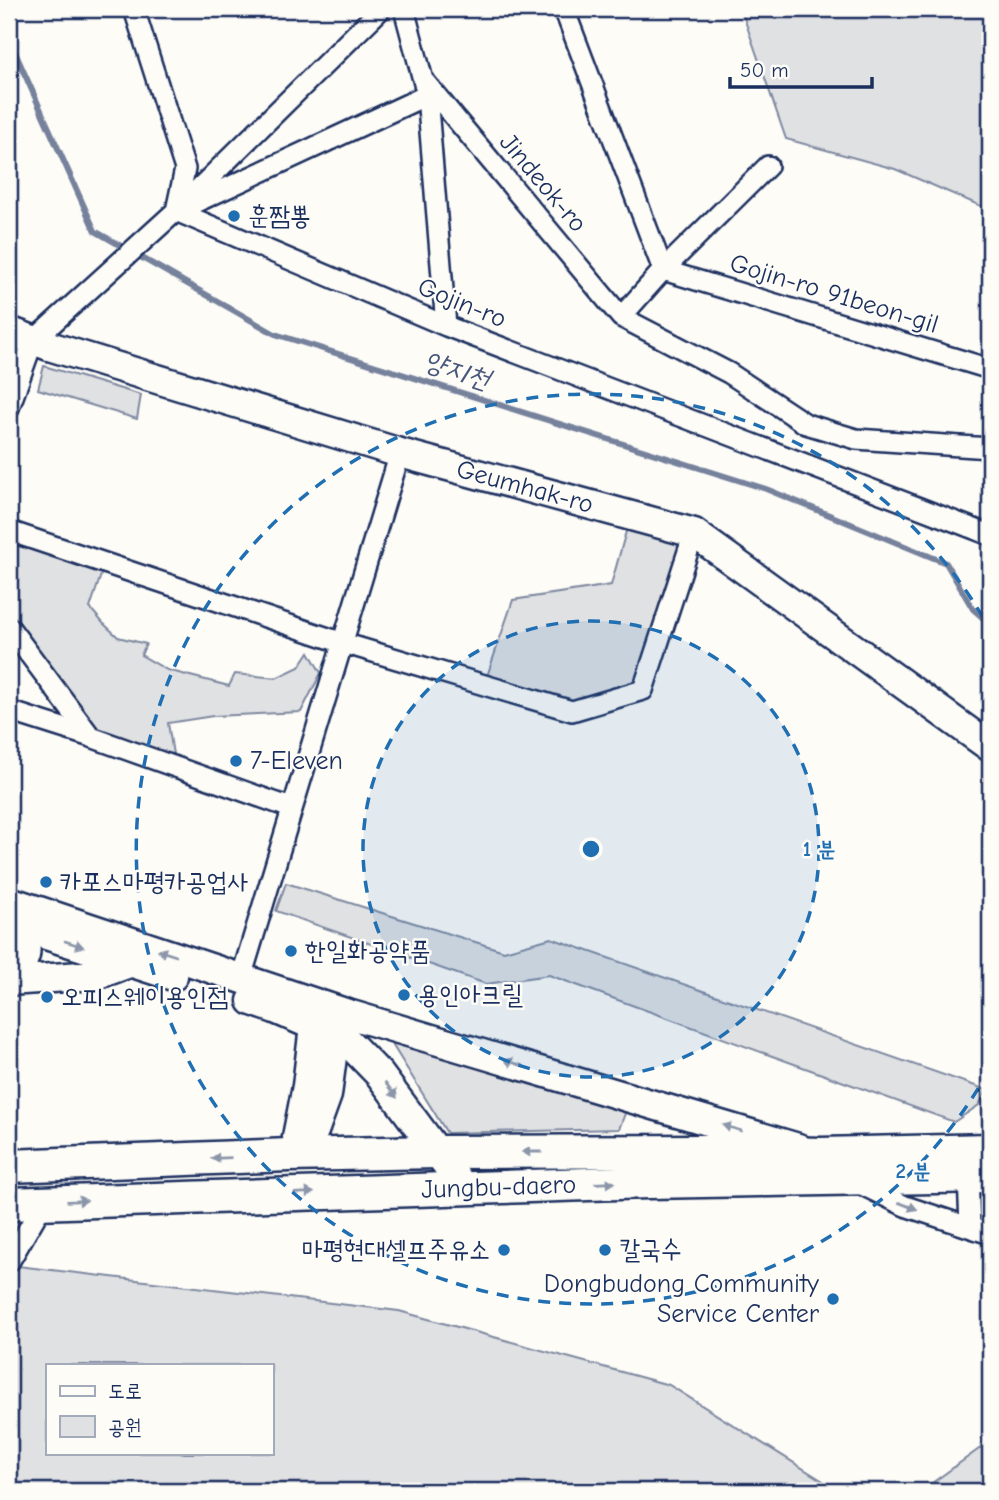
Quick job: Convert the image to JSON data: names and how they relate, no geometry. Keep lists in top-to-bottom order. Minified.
{"streets":{"main road":["Geumhak-ro","Jungbu-daero"],"street":["Jindeok-ro","Gojin-ro 91beon-gil","Gojin-ro"]},"crossings":[["Jindeok-ro","Gojin-ro"]],"water":["양지천"],"places":["훈짬뽕","7-Eleven","카포스마평카공업사","한일화공약품","용인아크릴","오피스웨이용인점","마평현대셀프주유소","칼국수","Dongbudong Community Service Center"],"legend":["도로","공원"],"scale_bar":"50 m","rings":["1 분","2 분"]}
